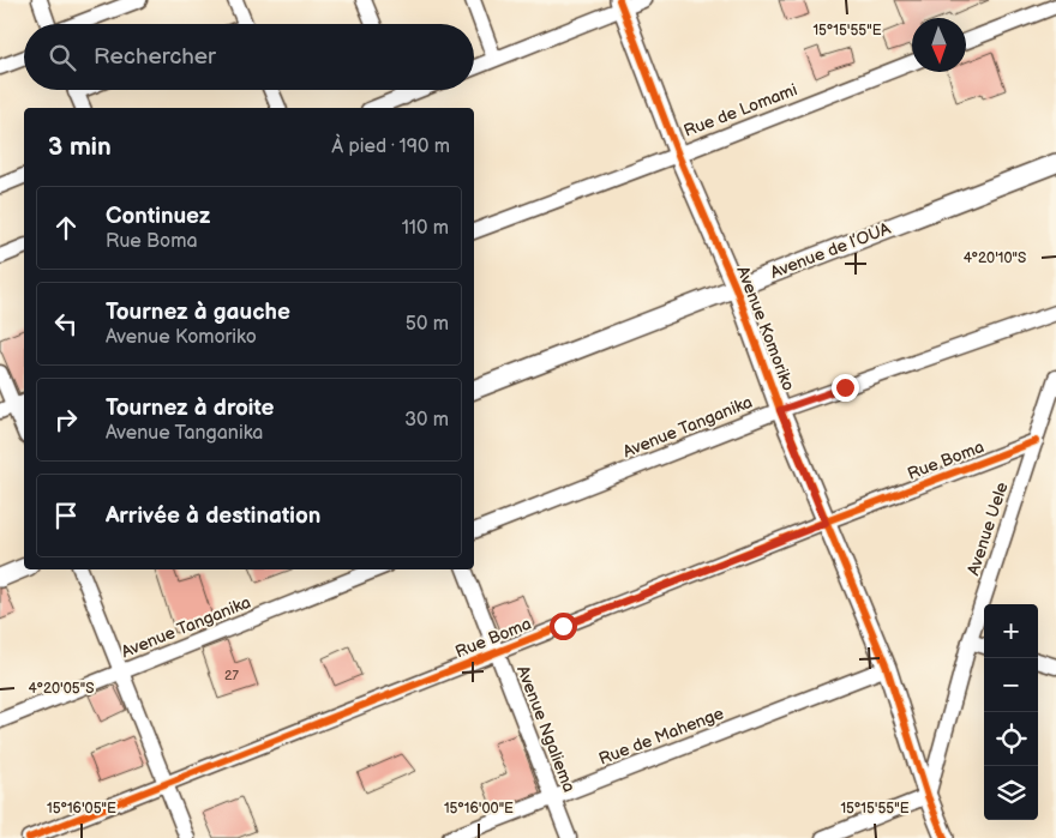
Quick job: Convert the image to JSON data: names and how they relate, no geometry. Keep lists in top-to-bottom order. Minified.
{"streets":{"street":["Rue de Lomami","Avenue de l’OUA","Avenue Komoriko","Avenue Tanganika","Rue Boma","Avenue Uele","Avenue Ngaliema","Rue de Mahenge"]},"crossings":[["Rue de Lomami","Avenue Komoriko"],["Avenue de l’OUA","Avenue Komoriko"],["Avenue Komoriko","Avenue Tanganika"],["Avenue Komoriko","Rue Boma"],["Avenue Komoriko","Avenue Uele"],["Avenue Komoriko","Rue de Mahenge"],["Rue Boma","Avenue Uele"],["Rue Boma","Avenue Ngaliema"],["Avenue Ngaliema","Rue de Mahenge"]],"house_numbers":["27"],"north":"bottom","page":{"search":"Rechercher","heading":["3 min","À pied · 190 m"],"list":[["Continuez","Rue Boma","110 m"],["Tournez à gauche","Avenue Komoriko","50 m"],["Tournez à droite","Avenue Tanganika","30 m"],"Arrivée à destination"],"map_buttons":["+","−"]},"coordinates":["15°15'55\"E","4°20'10\"S","4°20'05\"S","15°16'05\"E","15°16'00\"E"]}
